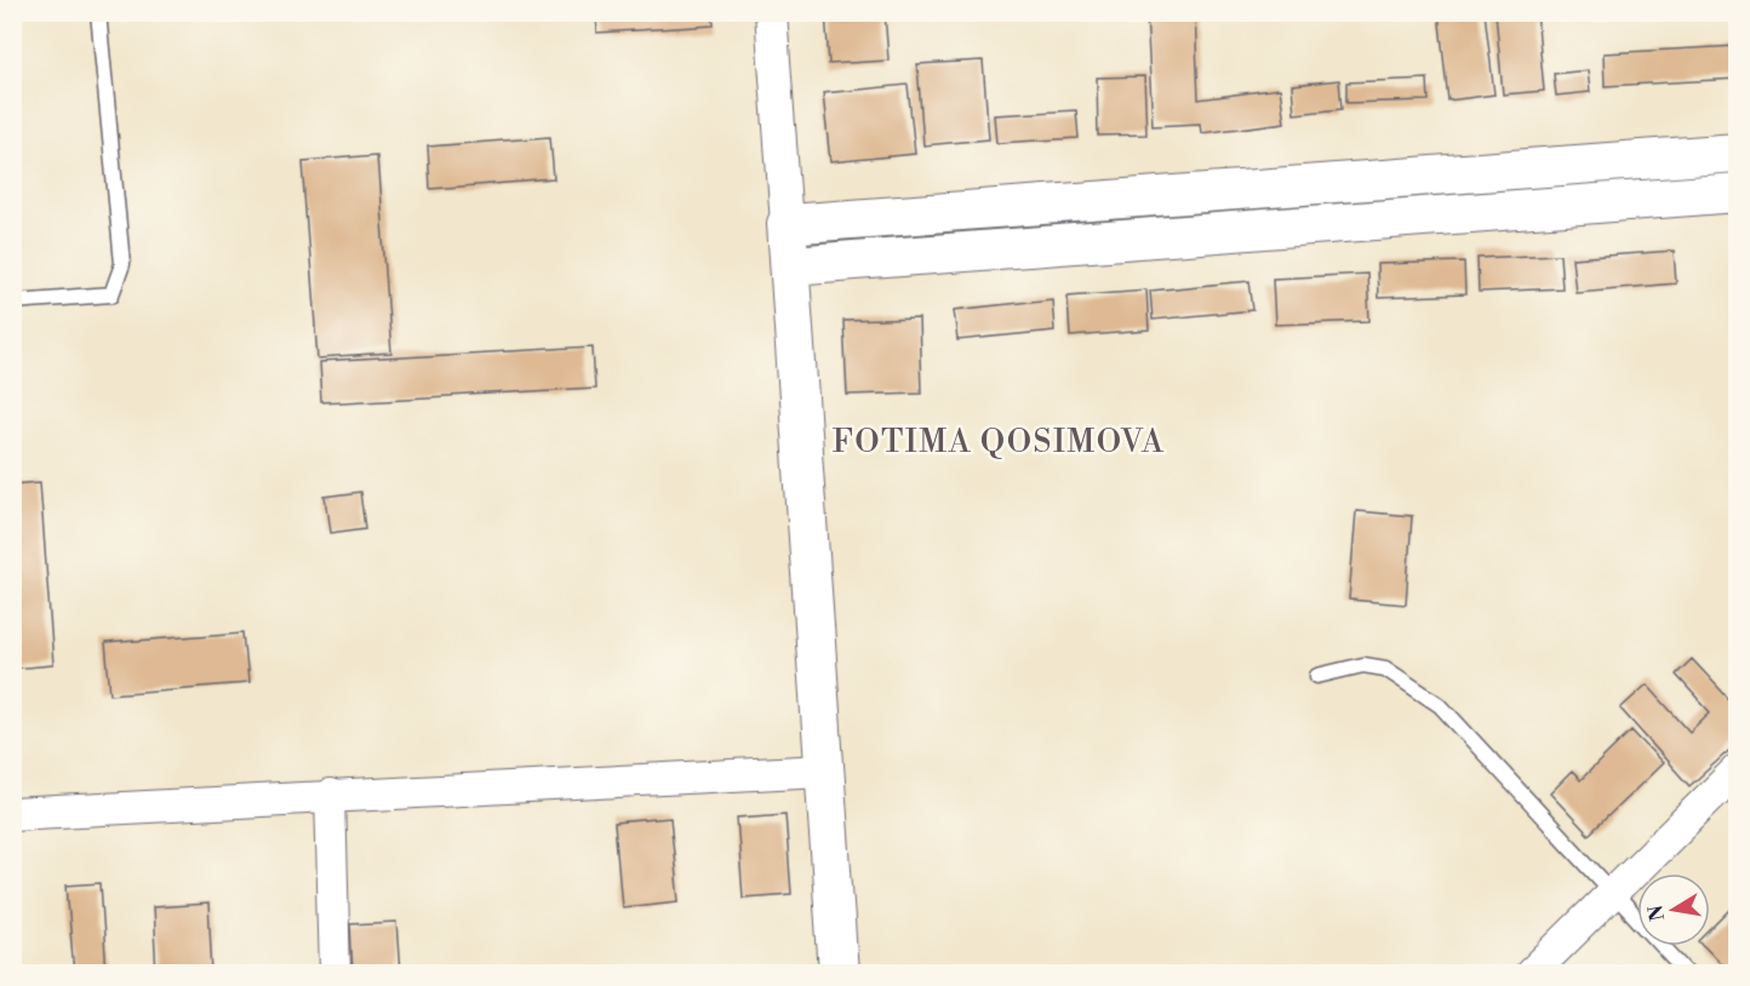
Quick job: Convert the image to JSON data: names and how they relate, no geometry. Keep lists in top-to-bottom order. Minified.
{"districts":["FOTIMA QOSIMOVA"],"north":"left"}
